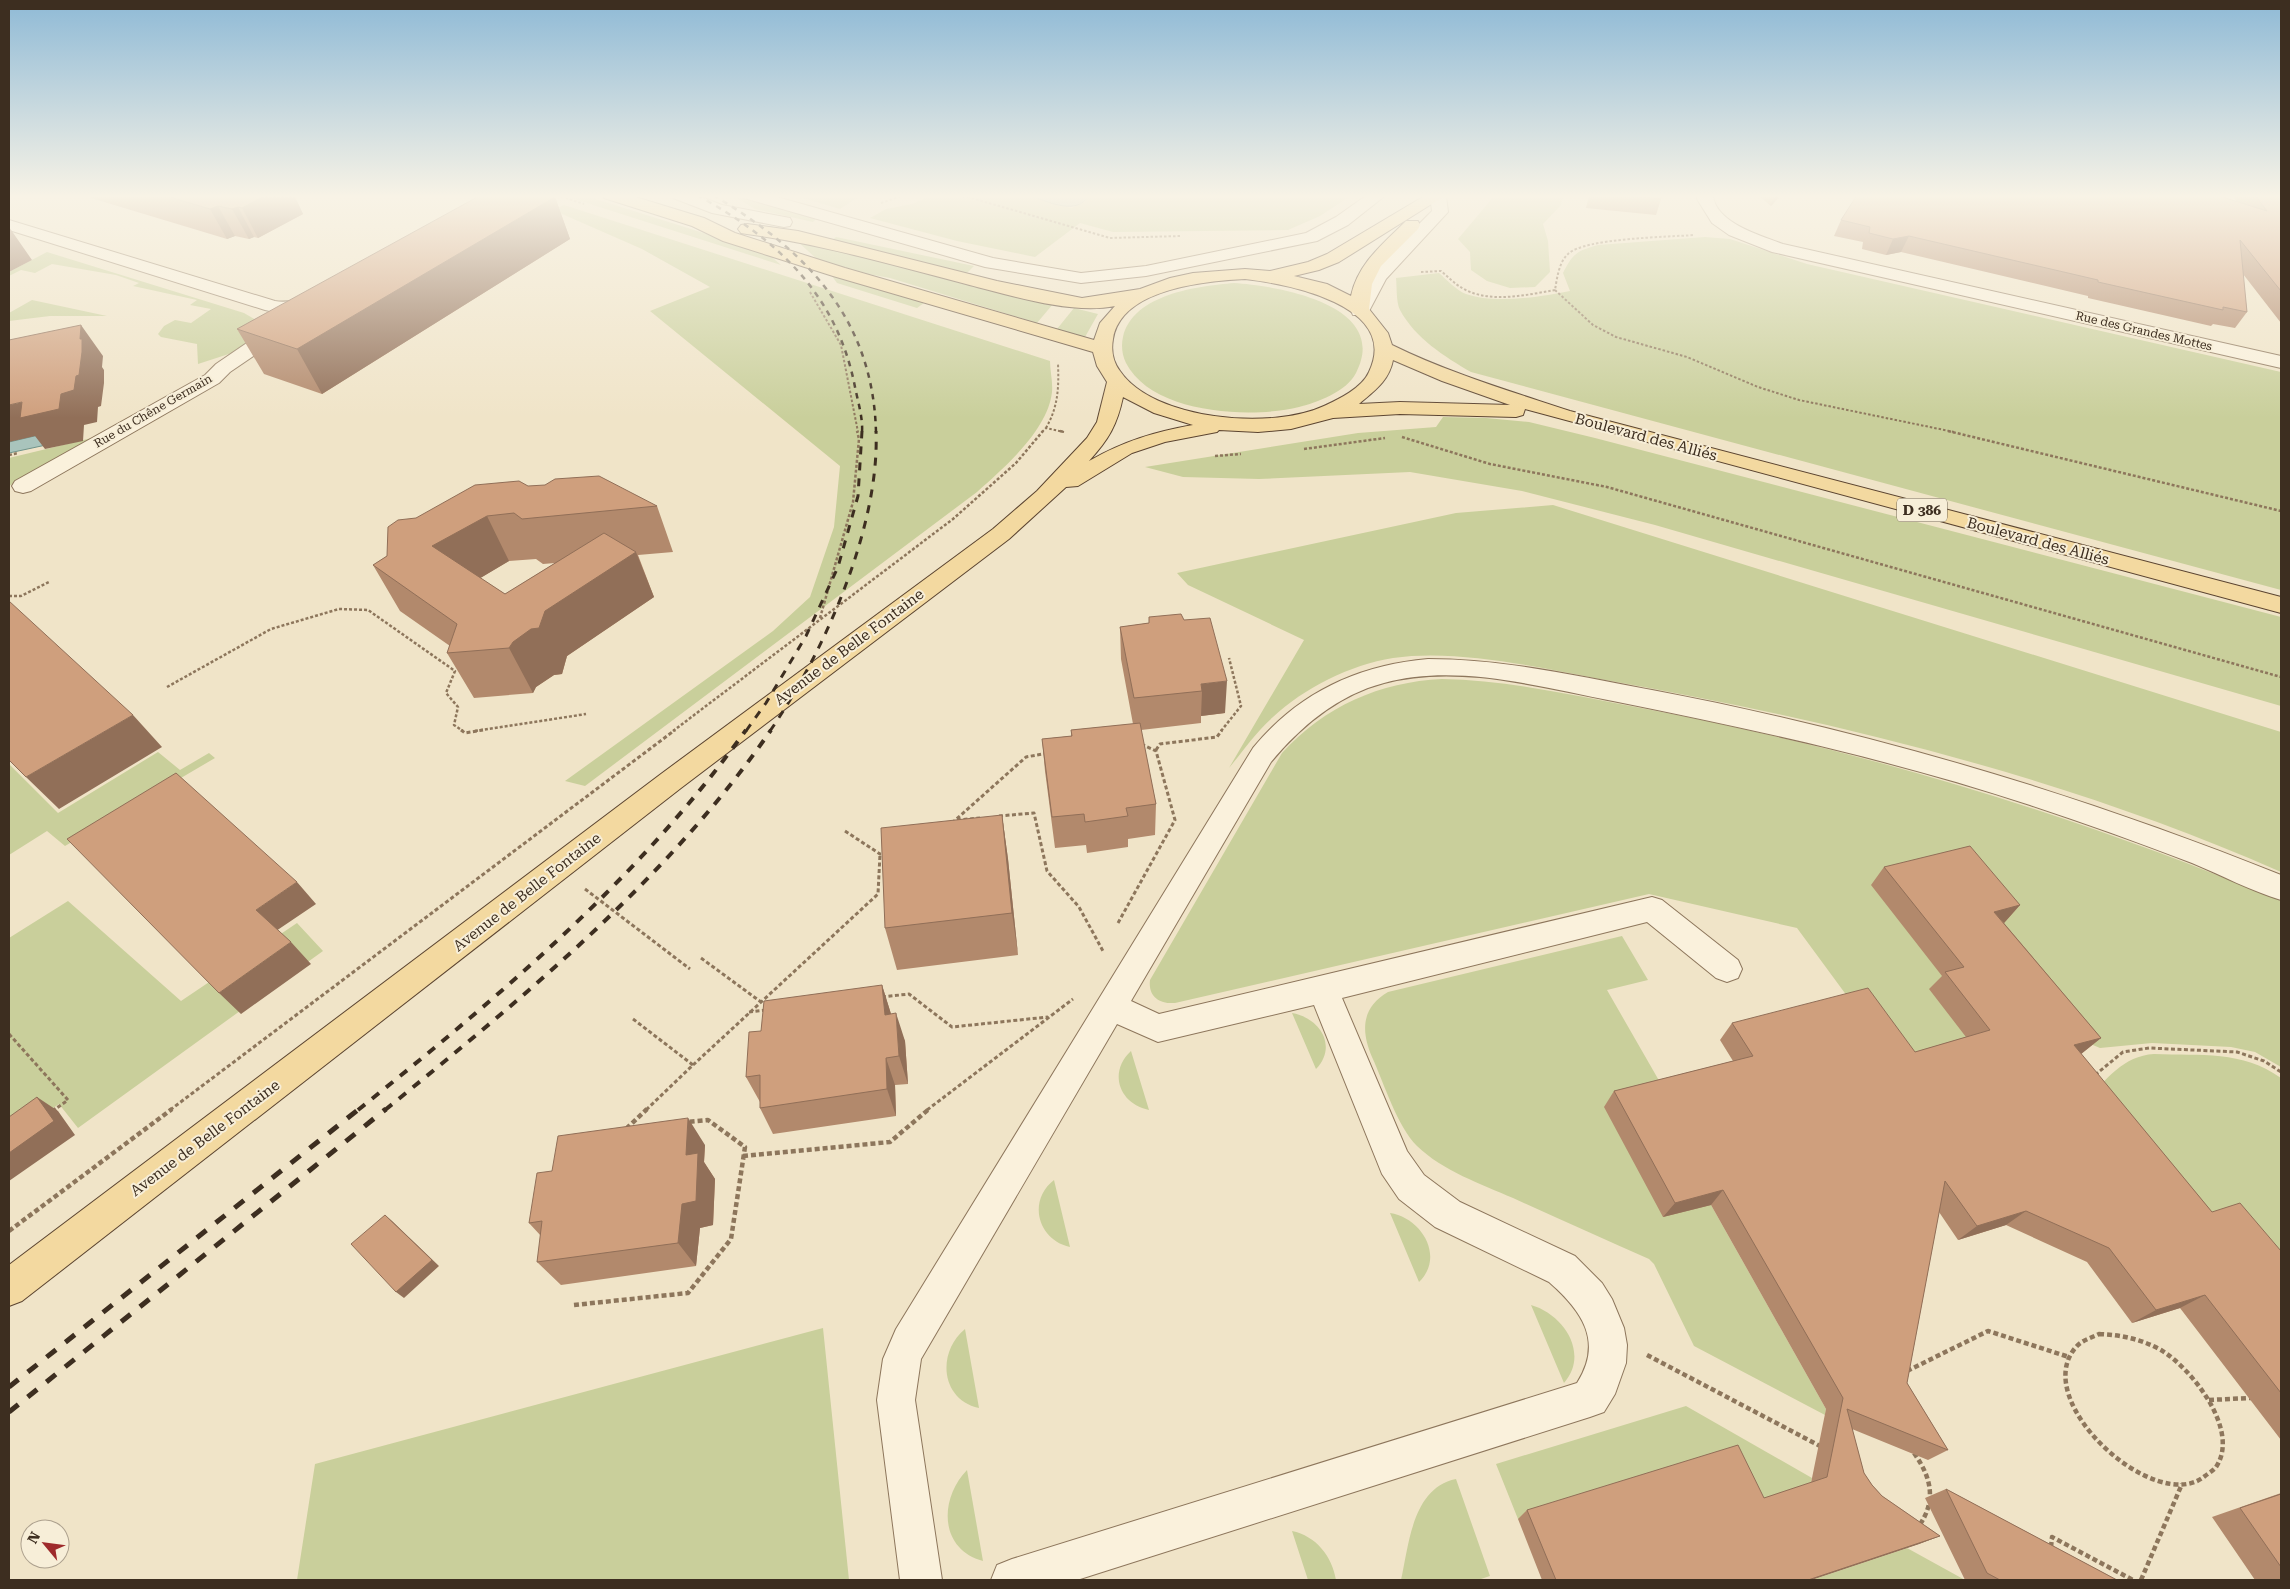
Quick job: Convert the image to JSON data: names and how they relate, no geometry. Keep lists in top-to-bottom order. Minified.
{"streets":{"main road":["Boulevard des Alliés","D 386","Avenue de Belle Fontaine"],"street":["Rue des Grandes Mottes","Rue du Chêne Germain"]},"north":"top left"}
